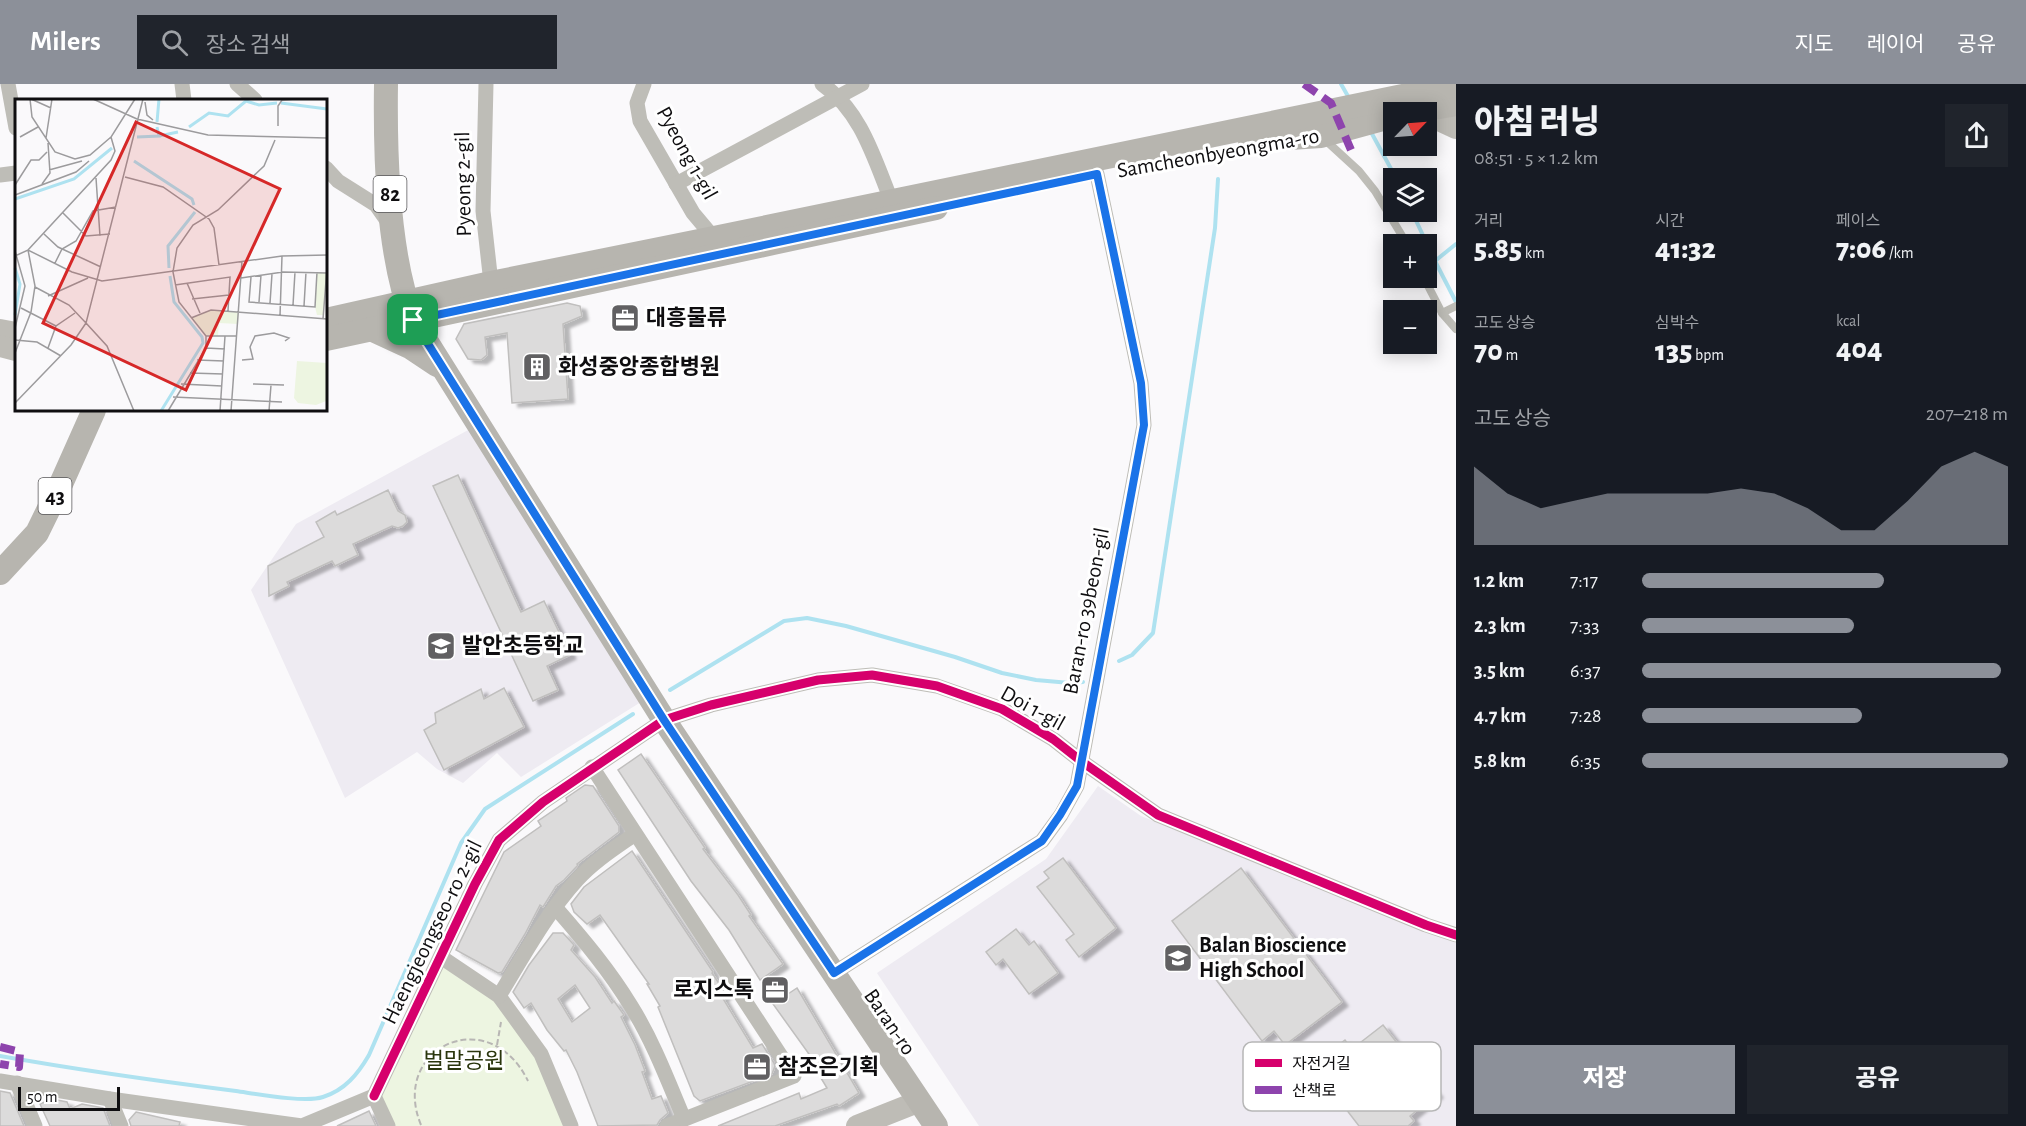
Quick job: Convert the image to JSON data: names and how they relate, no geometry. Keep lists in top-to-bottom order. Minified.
{"streets":{"main road":["Samcheonbyeongma-ro","82","43","Baran-ro"],"street":["Pyeong 1-gil","Pyeong 2-gil","Baran-ro 39beon-gil","Doi 1-gil","Haengjeongseo-ro 2-gil"]},"crossings":[["Pyeong 1-gil","Samcheonbyeongma-ro"],["Samcheonbyeongma-ro","Pyeong 2-gil"],["Samcheonbyeongma-ro","82"],["Samcheonbyeongma-ro","Baran-ro 39beon-gil"],["Samcheonbyeongma-ro","Baran-ro"],["82","Baran-ro"],["Baran-ro 39beon-gil","Doi 1-gil"],["Baran-ro 39beon-gil","Baran-ro"],["Doi 1-gil","Haengjeongseo-ro 2-gil"],["Doi 1-gil","Baran-ro"],["Haengjeongseo-ro 2-gil","Baran-ro"]],"parks":["벌말공원"],"places":{"office":["대흥물류","로지스톡","참조은기획"],"building":["화성중앙종합병원"],"school or university":["발안초등학교","Balan Bioscience High School"]},"legend":["자전거길","산책로"],"scale_bar":"50 m","north":"top right","page":{"header":"Milers","search":"장소 검색","nav":["지도","레이어","공유"],"heading":["아침 러닝","08:51 · 5 × 1.2 km"],"map_buttons":["+","−"],"stats":[["거리","5.85 km"],["시간","41:32"],["페이스","7:06 /km"],["고도 상승","70 m"],["심박수","135 bpm"],["kcal","404"]],"chart":["고도 상승","207–218 m"],"list":[{"name":"1.2 km","note":"7:17"},{"name":"2.3 km","note":"7:33"},{"name":"3.5 km","note":"6:37"},{"name":"4.7 km","note":"7:28"},{"name":"5.8 km","note":"6:35"}],"buttons":["저장","공유"],"scale":"50 m"}}
